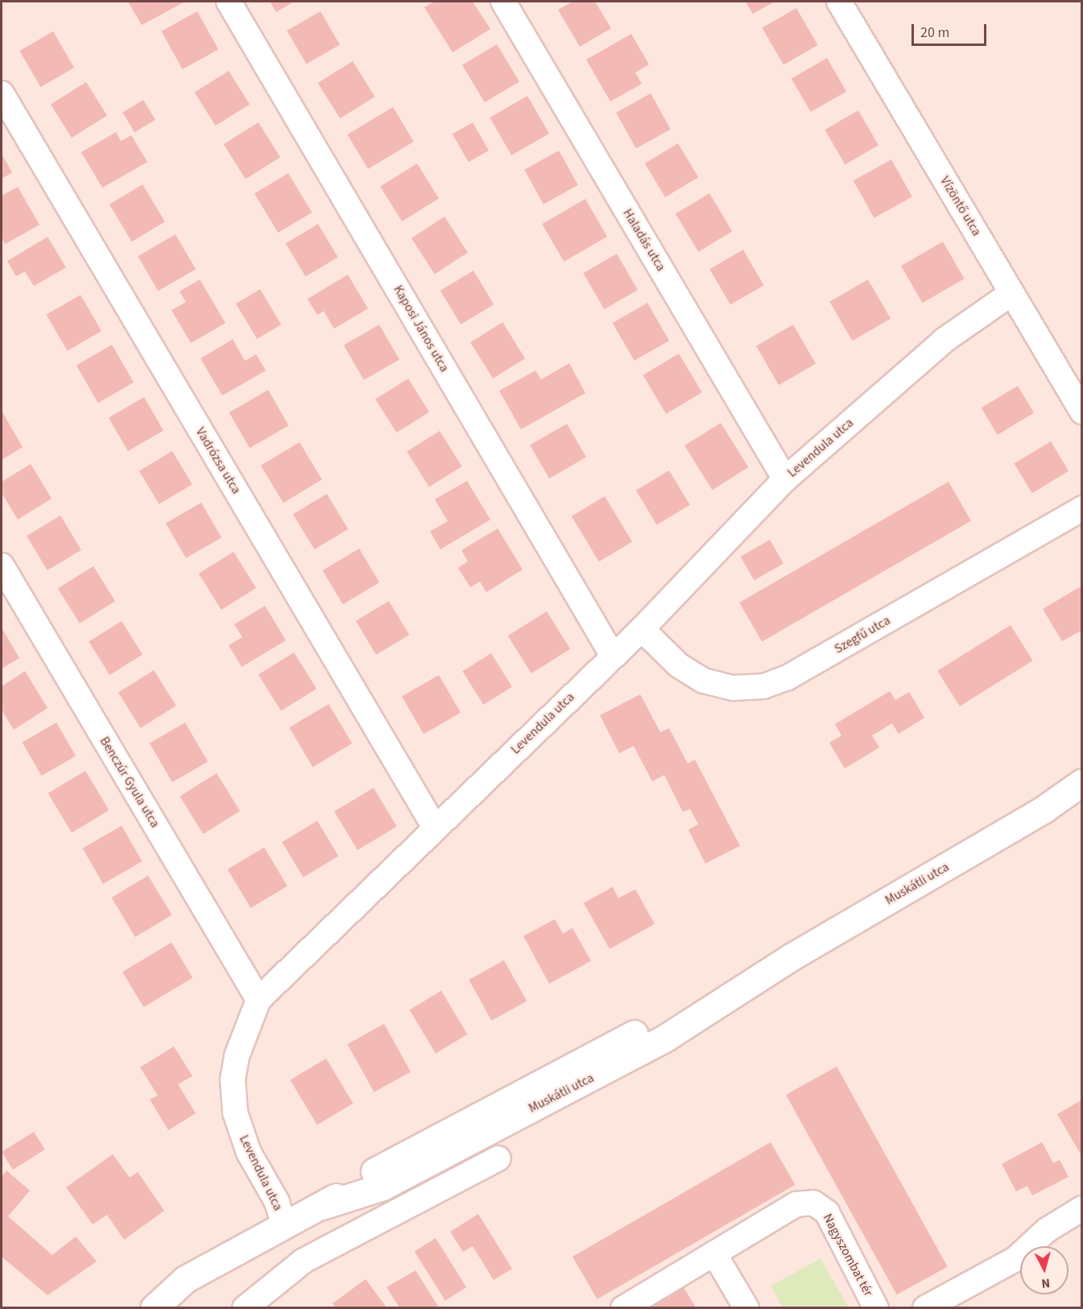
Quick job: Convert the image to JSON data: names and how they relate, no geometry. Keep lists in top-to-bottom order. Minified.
{"streets":{"main road":["Muskátli utca"],"street":["Vízöntő utca","Haladás utca","Kaposi János utca","Levendula utca","Vadrózsa utca","Szegfű utca","Benczúr Gyula utca","Nagyszombat tér"]},"crossings":[["Vízöntő utca","Levendula utca"],["Haladás utca","Levendula utca"],["Kaposi János utca","Levendula utca"],["Levendula utca","Vadrózsa utca"],["Levendula utca","Szegfű utca"],["Levendula utca","Benczúr Gyula utca"],["Levendula utca","Muskátli utca"]],"scale_bar":"20 m","north":"bottom"}
